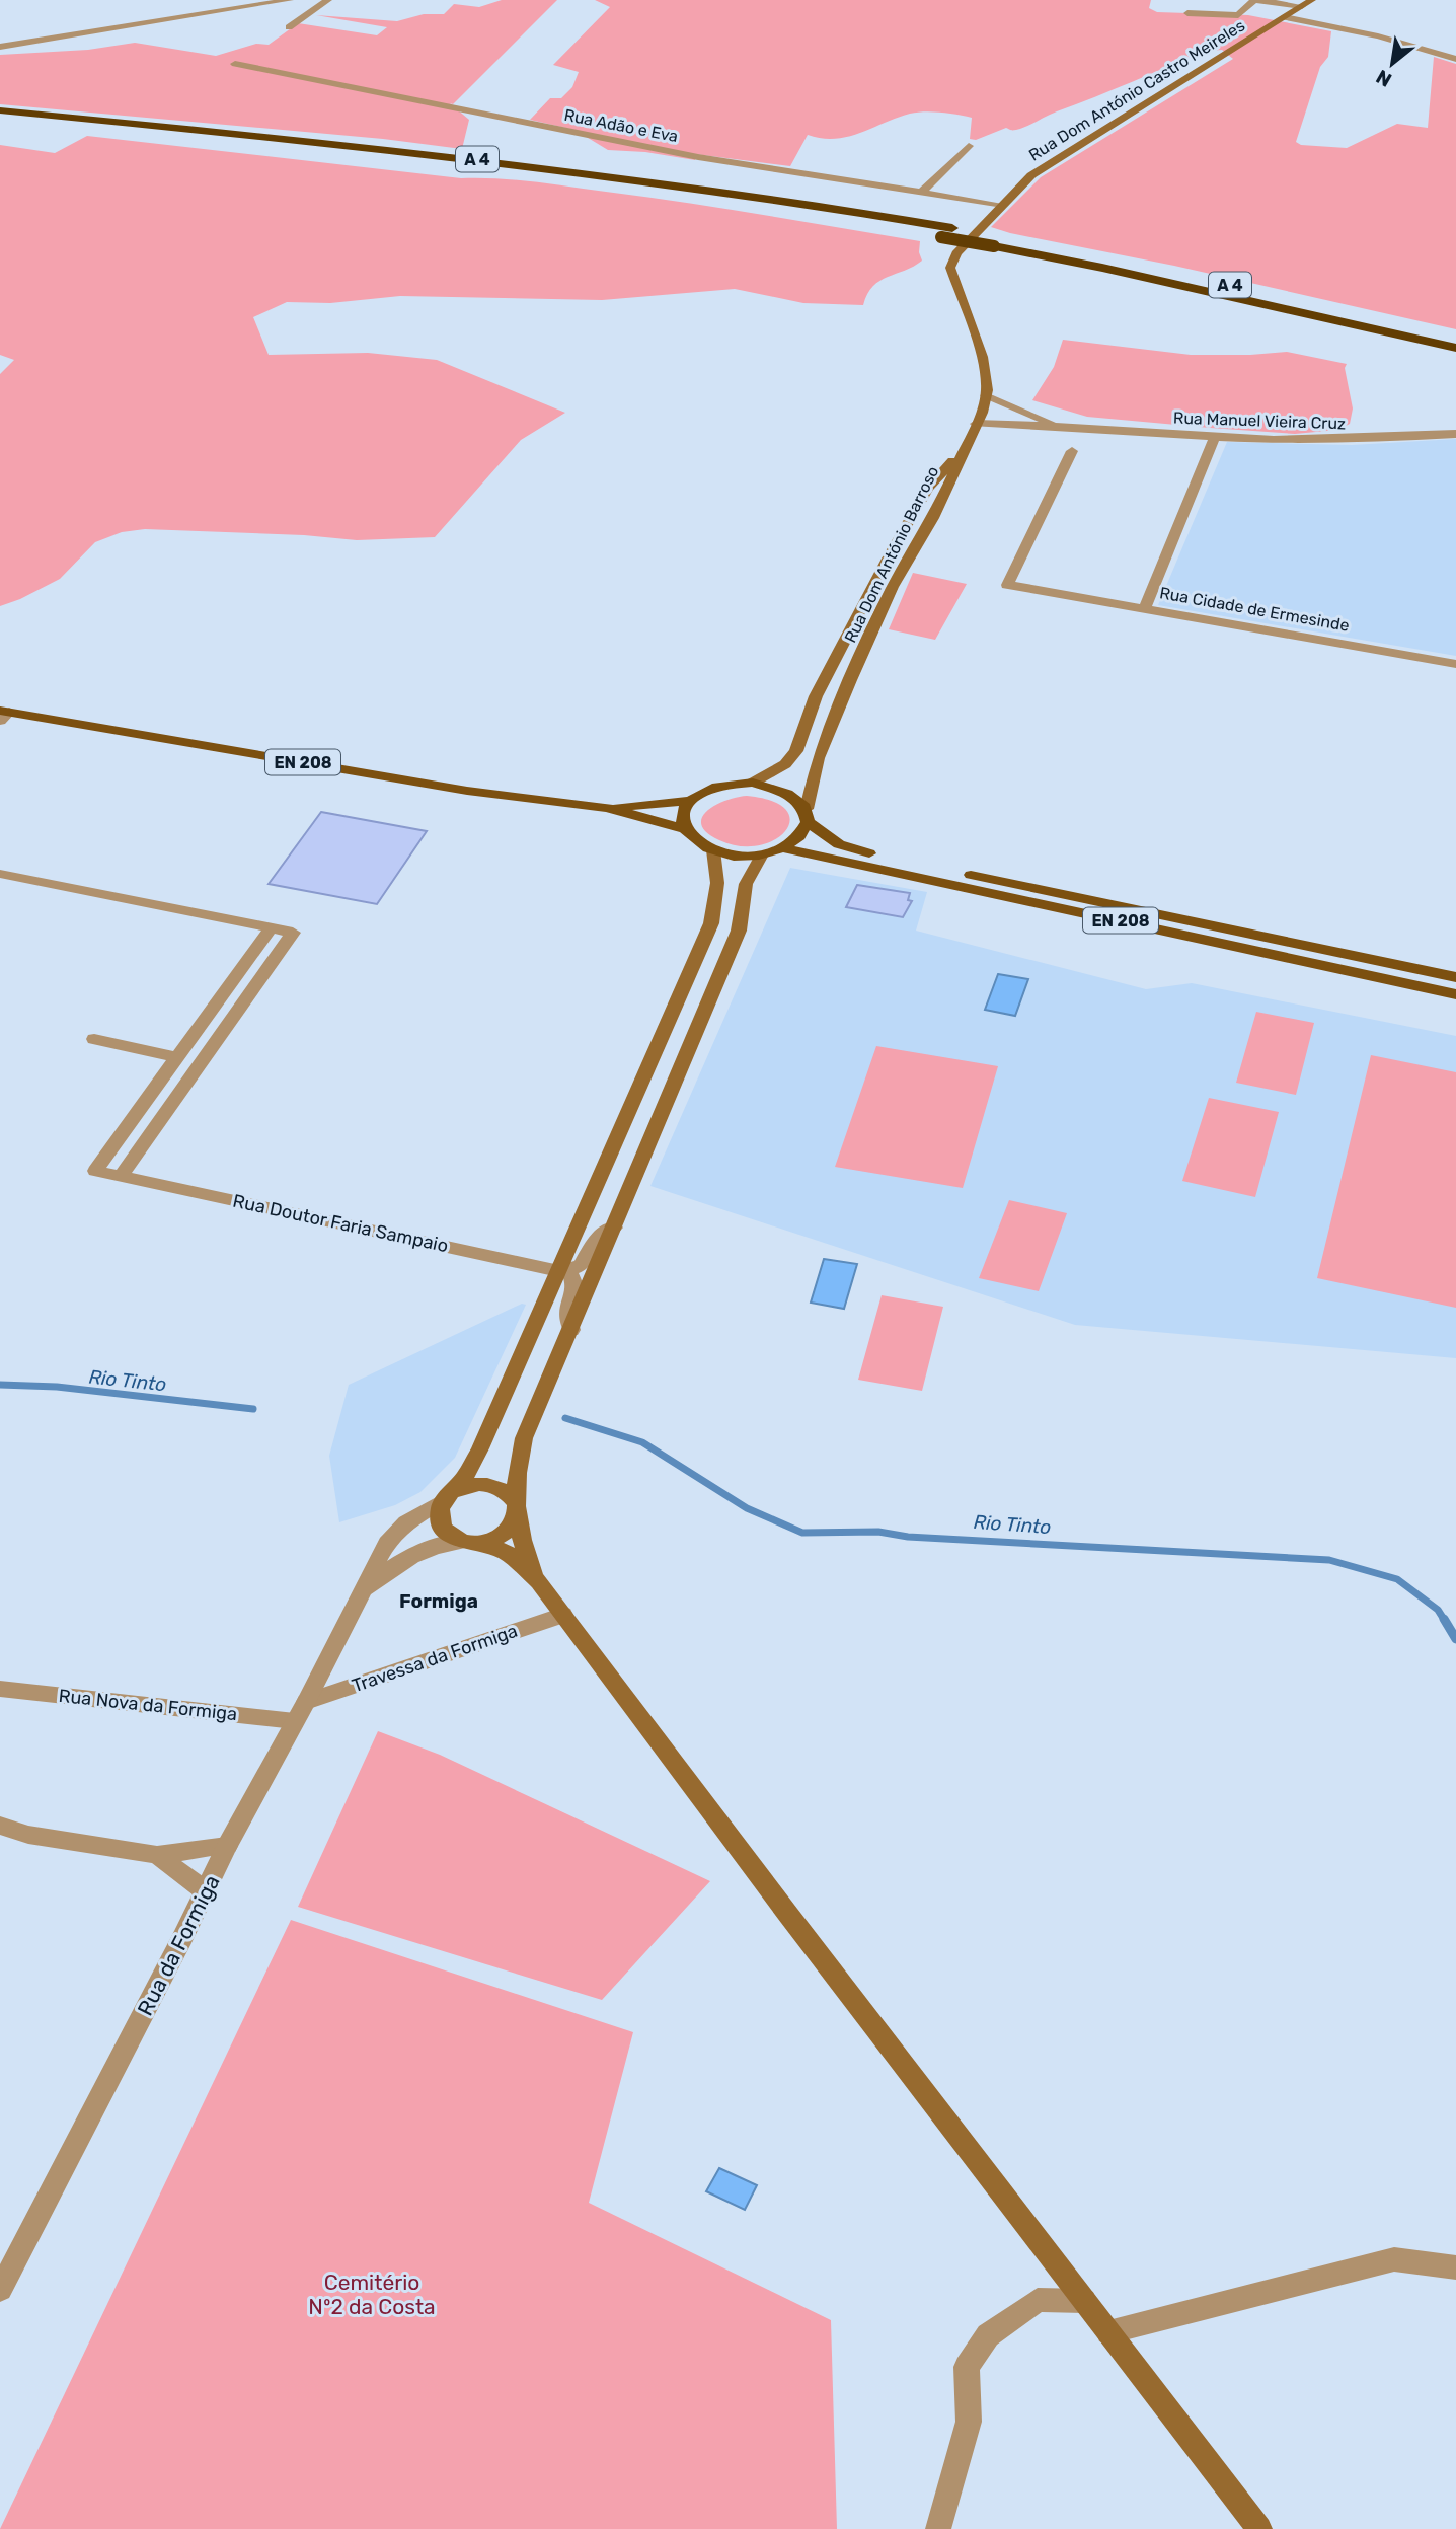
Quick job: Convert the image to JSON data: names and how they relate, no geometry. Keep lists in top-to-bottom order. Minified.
{"streets":{"highway":["A 4"],"main road":["Rua Dom António Castro Meireles","Rua Dom António Barroso","EN 208"],"street":["Rua Adão e Eva","Rua Manuel Vieira Cruz","Rua Cidade de Ermesinde","Rua Doutor Faria Sampaio","Travessa da Formiga","Rua Nova da Formiga","Rua da Formiga"]},"crossings":[["Rua Dom António Castro Meireles","Rua Adão e Eva"],["Rua Dom António Castro Meireles","Rua Manuel Vieira Cruz"],["Rua Dom António Castro Meireles","Rua Dom António Barroso"],["Rua Manuel Vieira Cruz","Rua Cidade de Ermesinde"],["Rua Dom António Barroso","EN 208"],["Travessa da Formiga","Rua da Formiga"],["Rua Nova da Formiga","Rua da Formiga"]],"districts":["Formiga"],"water":["Rio Tinto"],"parks":["Cemitério Nº2 da Costa"],"north":"bottom left"}
